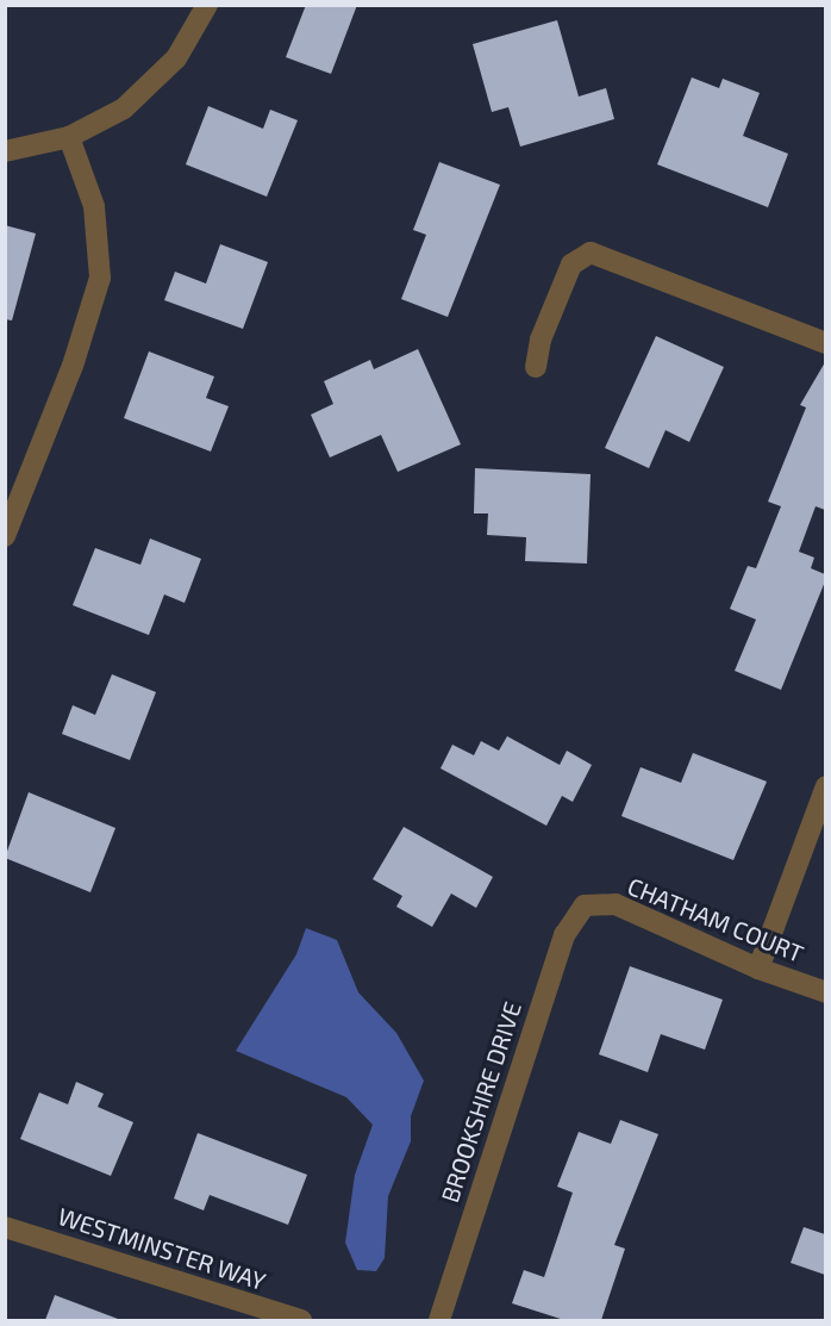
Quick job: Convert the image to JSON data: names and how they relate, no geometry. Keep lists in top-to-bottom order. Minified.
{"streets":{"street":["CHATHAM COURT","BROOKSHIRE DRIVE","WESTMINSTER WAY"]},"crossings":[["CHATHAM COURT","BROOKSHIRE DRIVE"]]}
